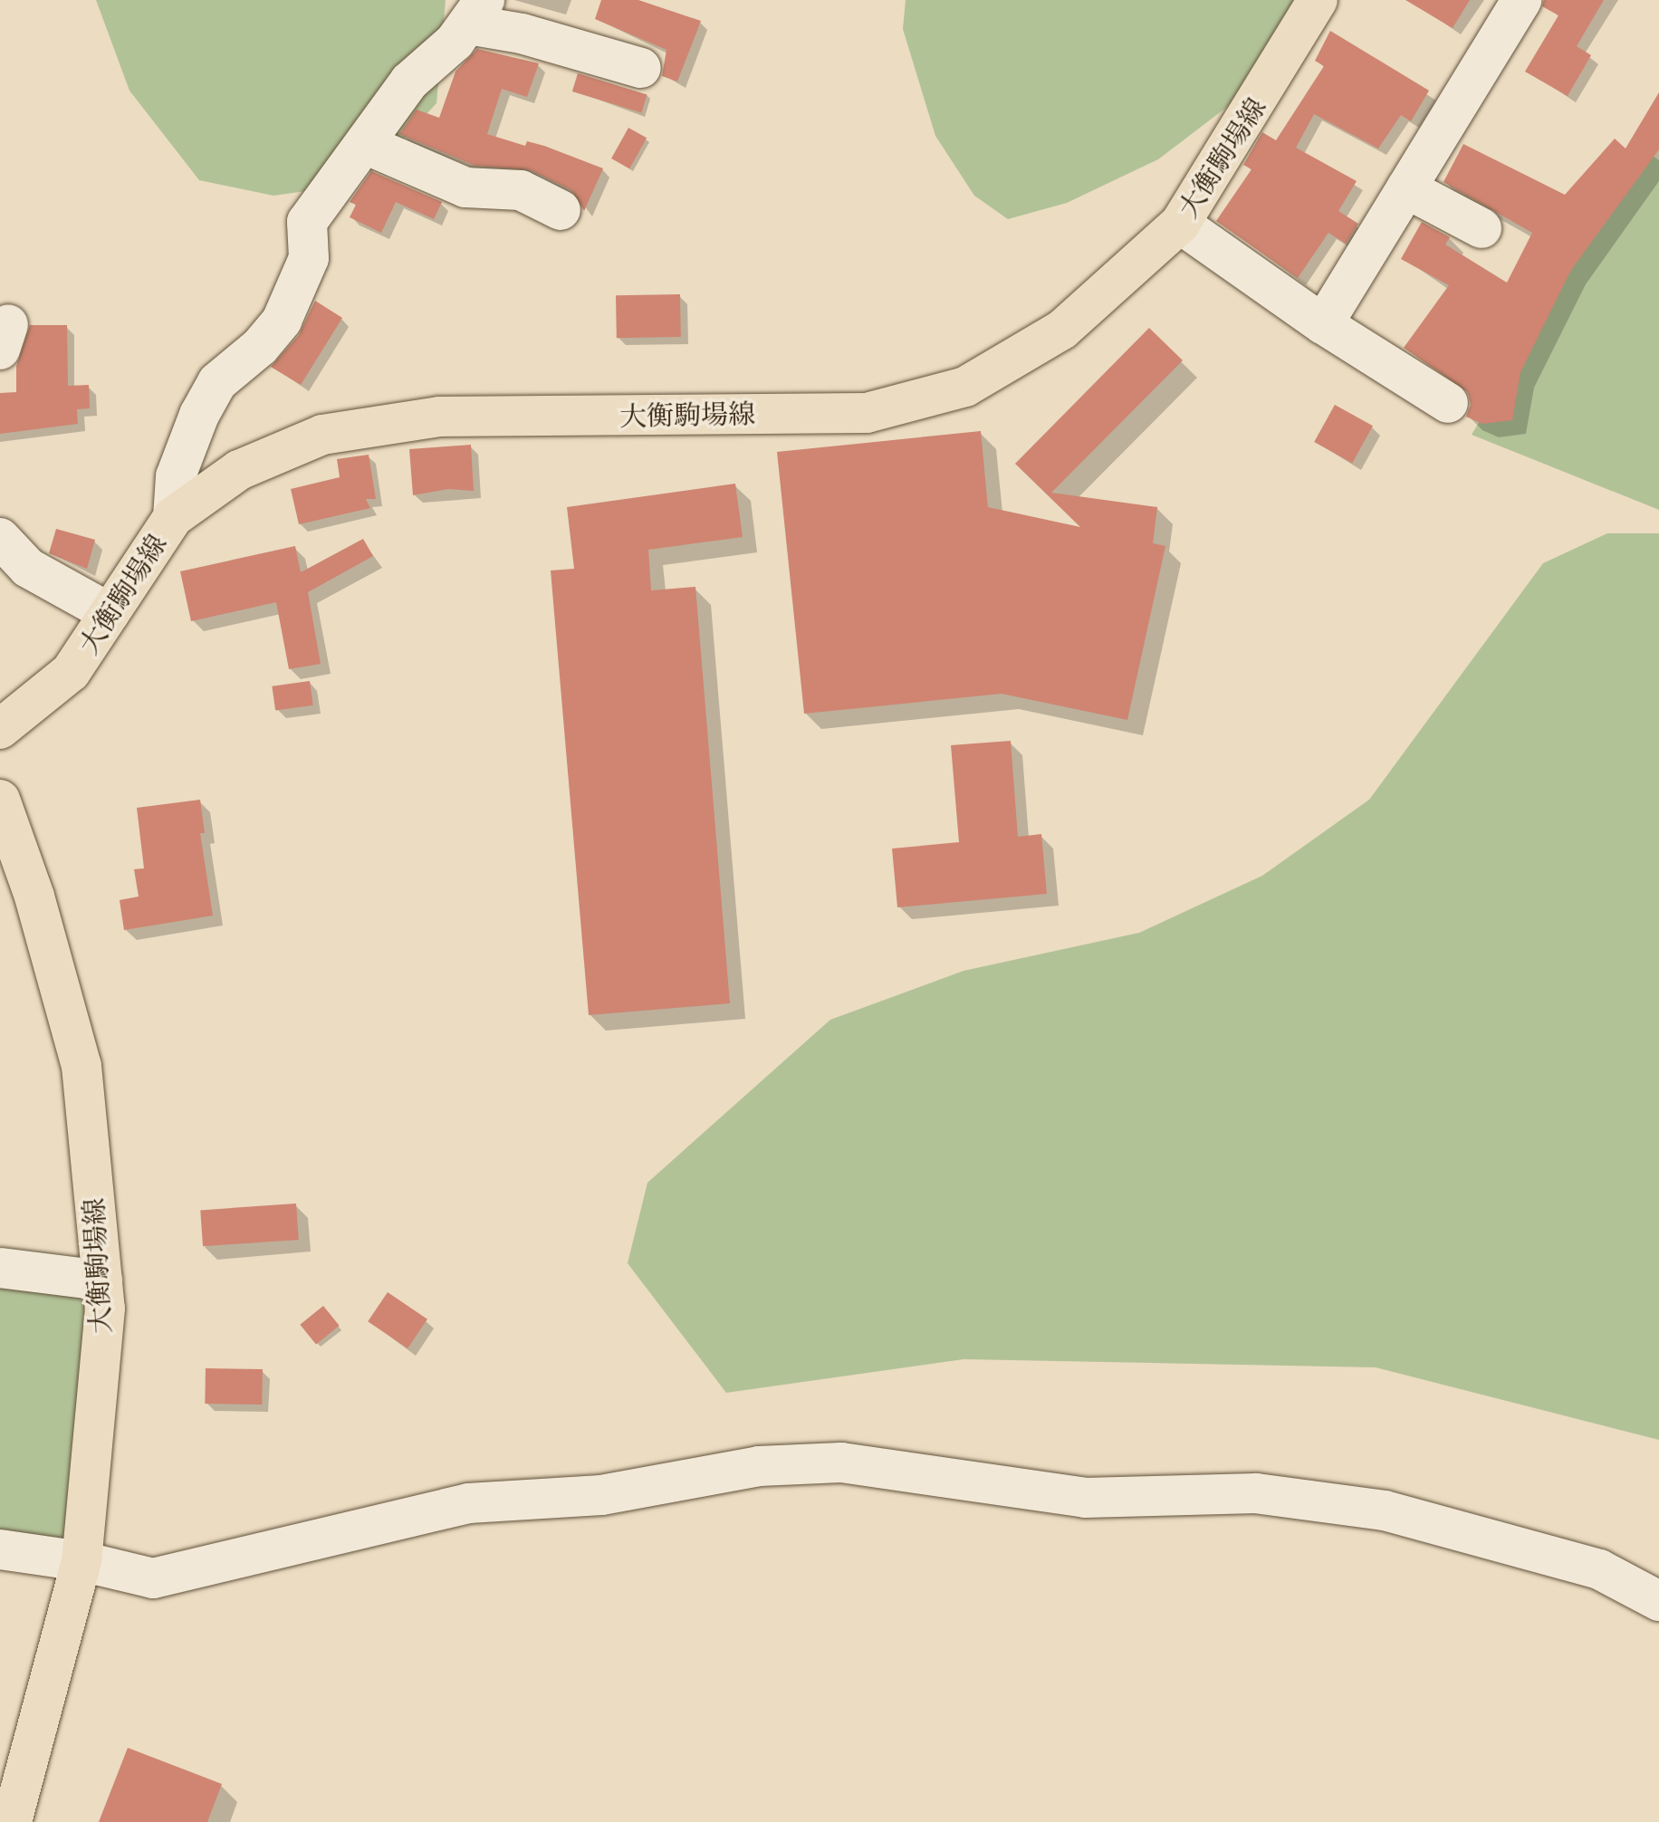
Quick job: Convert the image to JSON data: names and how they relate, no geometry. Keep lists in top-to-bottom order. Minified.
{"streets":{"main road":["大衡駒場線"]}}
